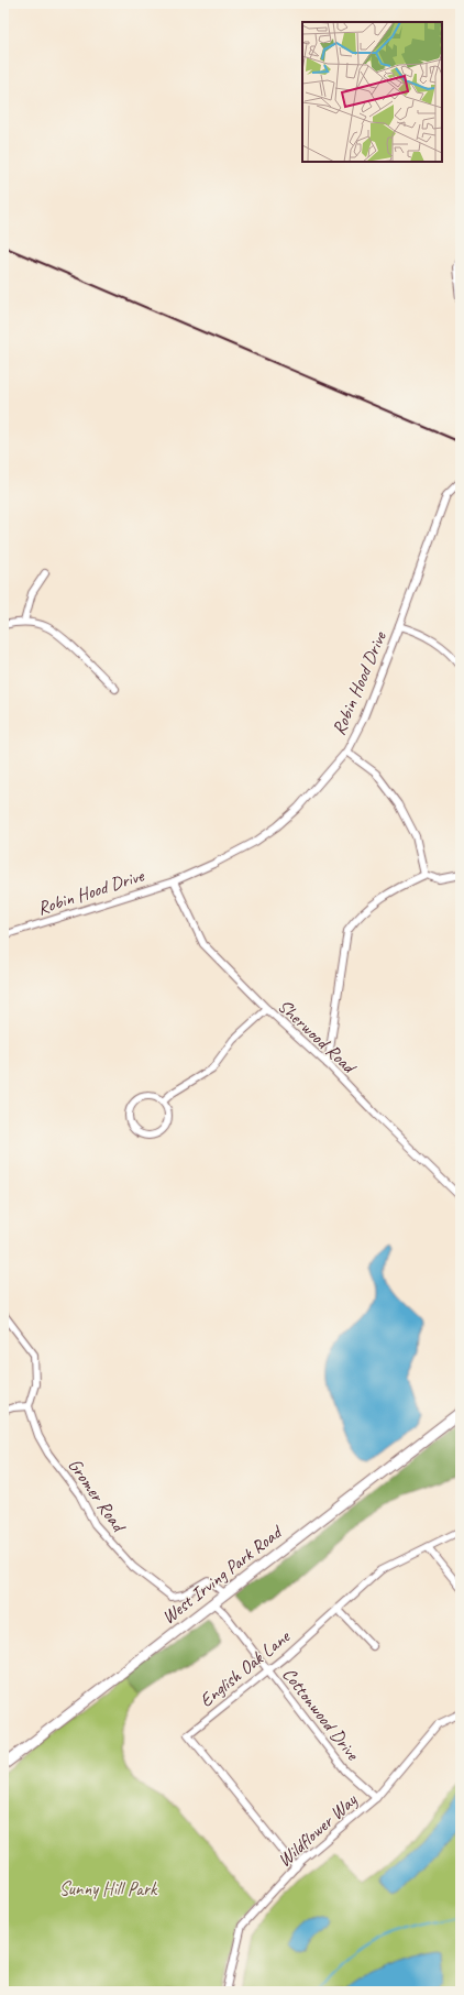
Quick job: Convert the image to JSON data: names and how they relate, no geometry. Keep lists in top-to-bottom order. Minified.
{"streets":{"main road":["West Irving Park Road"],"street":["Robin Hood Drive","Sherwood Road","Gromer Road","English Oak Lane","Cottonwood Drive","Wildflower Way"]},"crossings":[["Robin Hood Drive","Sherwood Road"],["Gromer Road","West Irving Park Road"],["West Irving Park Road","Cottonwood Drive"],["English Oak Lane","Cottonwood Drive"],["English Oak Lane","Wildflower Way"],["Cottonwood Drive","Wildflower Way"]],"parks":["Sunny Hill Park"]}
